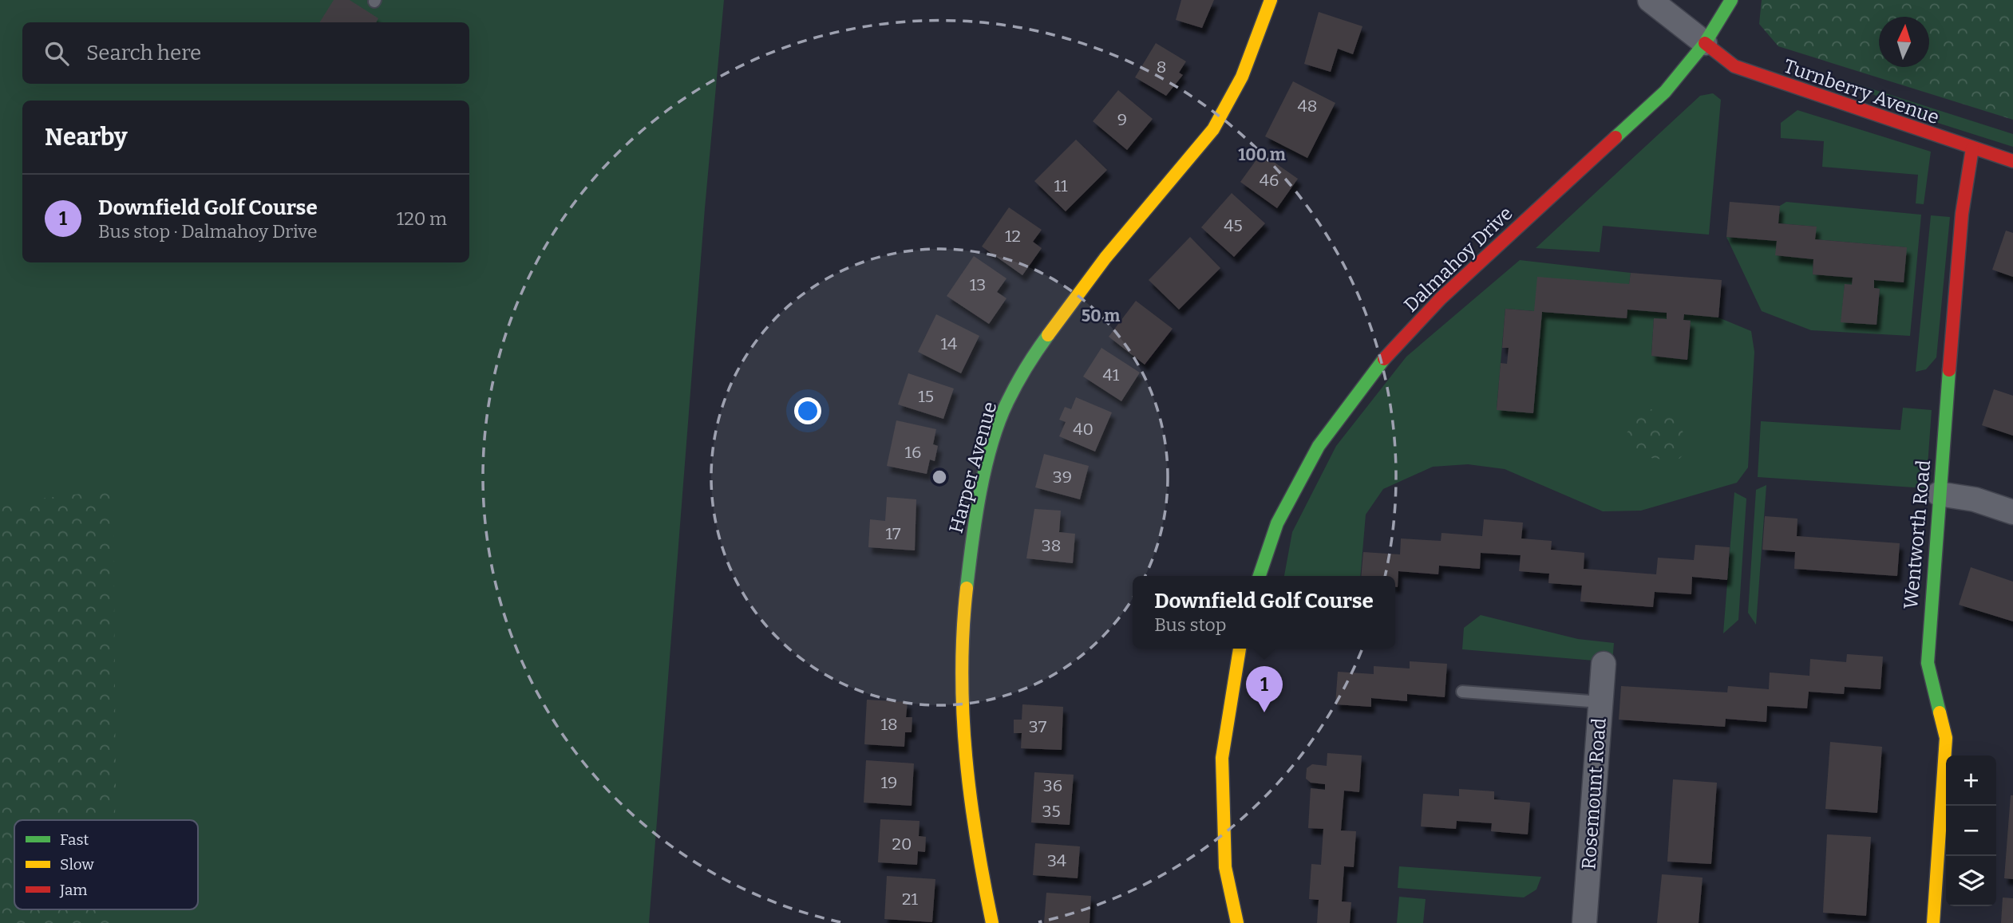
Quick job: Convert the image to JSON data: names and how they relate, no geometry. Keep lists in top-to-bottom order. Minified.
{"streets":{"street":["Turnberry Avenue","Dalmahoy Drive","Harper Avenue","Wentworth Road","Rosemount Road"]},"crossings":[["Turnberry Avenue","Dalmahoy Drive"],["Turnberry Avenue","Wentworth Road"]],"house_numbers":["8","48","9","46","11","45","12","13","14","41","15","40","16","39","17","38","18","37","19","36","35","20","34","21"],"legend":["Fast","Slow","Jam"],"north":"top","page":{"search":"Search here","heading":"Nearby","list":[{"mark":"1","name":"Downfield Golf Course","note":"Bus stop · Dalmahoy Drive","value":"120 m"}],"popup":["Downfield Golf Course","Bus stop"],"pins":"1","map_buttons":["+","−"]},"rings":["100 m","50 m"]}
